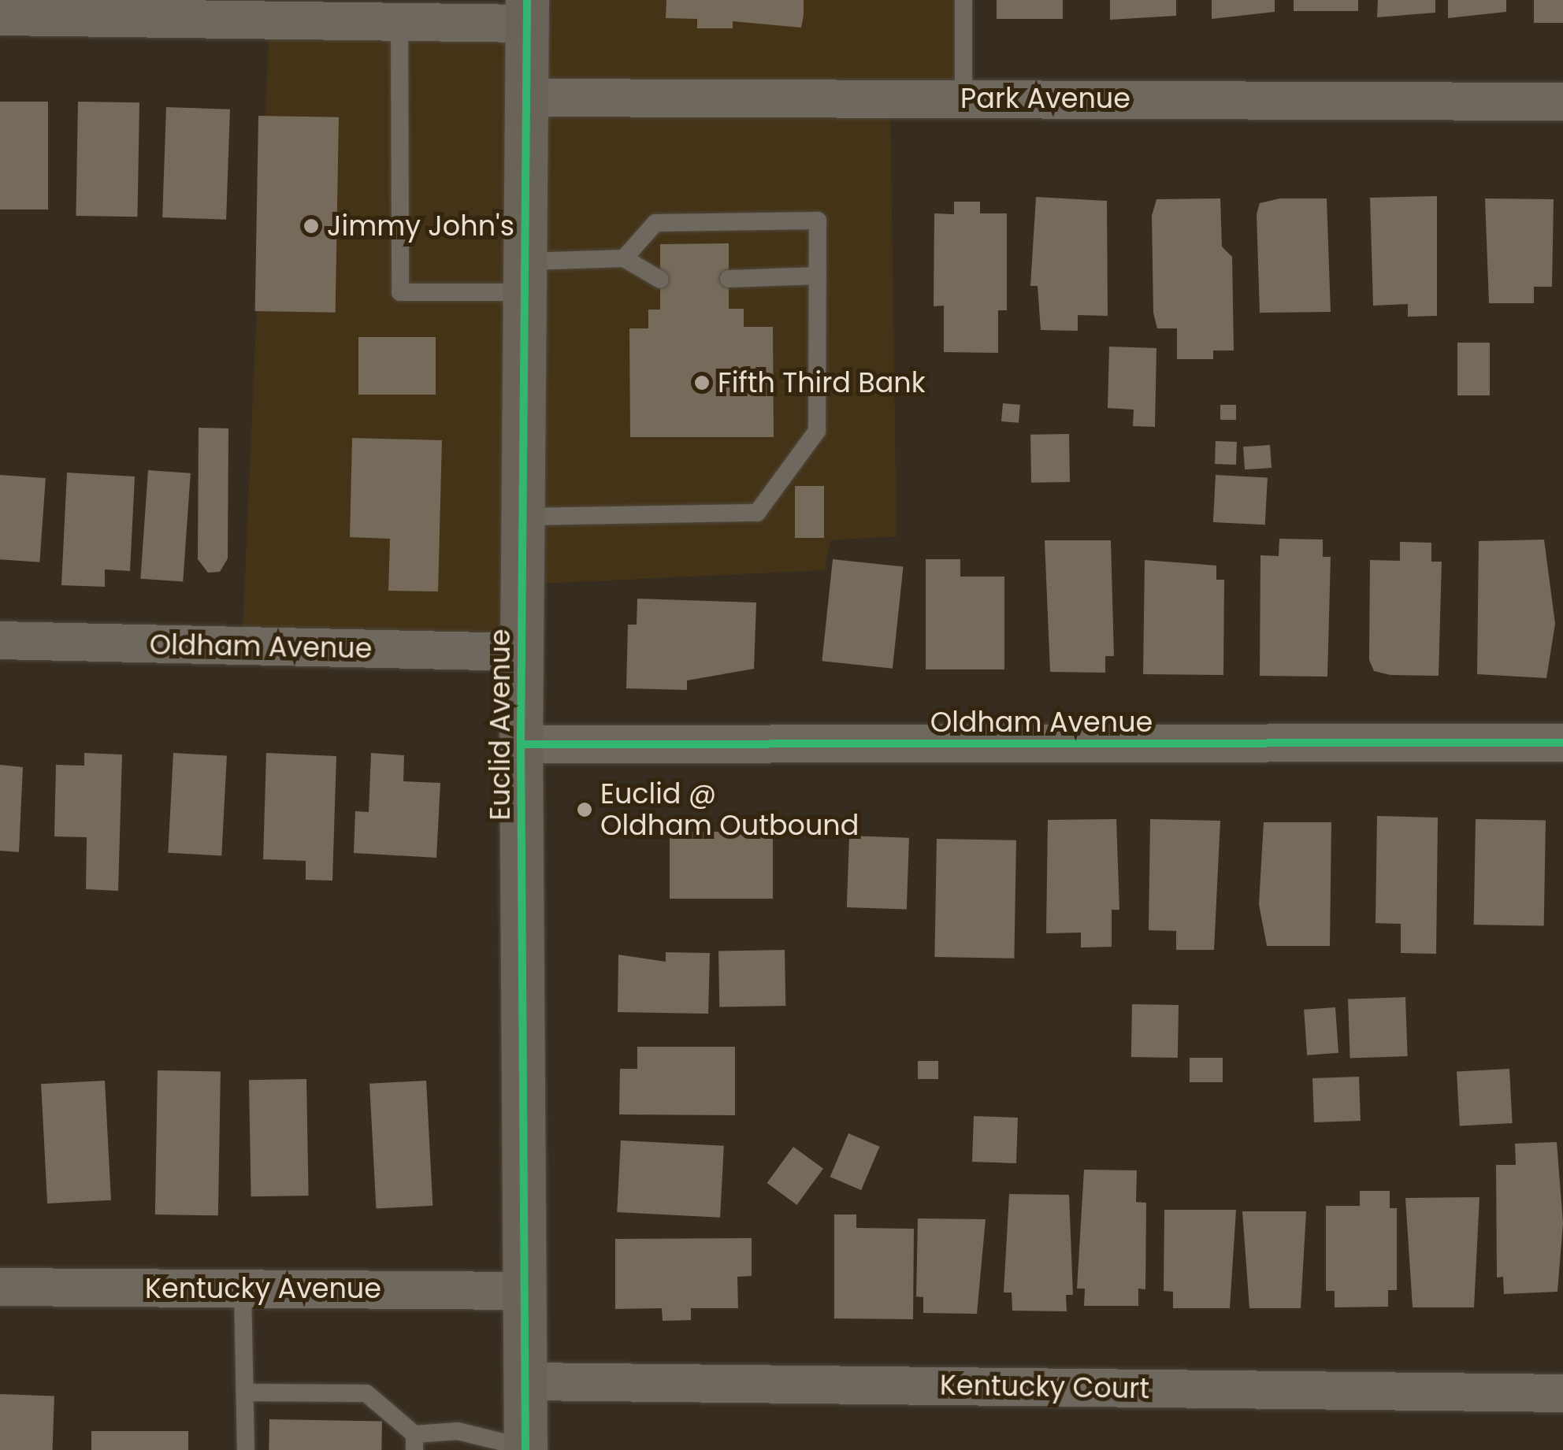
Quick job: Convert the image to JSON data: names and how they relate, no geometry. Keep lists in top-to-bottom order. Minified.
{"streets":{"main road":["Euclid Avenue"],"street":["Park Avenue","Oldham Avenue","Kentucky Avenue","Kentucky Court"]},"crossings":[["Park Avenue","Euclid Avenue"],["Oldham Avenue","Euclid Avenue"],["Euclid Avenue","Kentucky Avenue"],["Euclid Avenue","Kentucky Court"]],"places":["Jimmy John's","Fifth Third Bank","Euclid @ Oldham Outbound"]}
